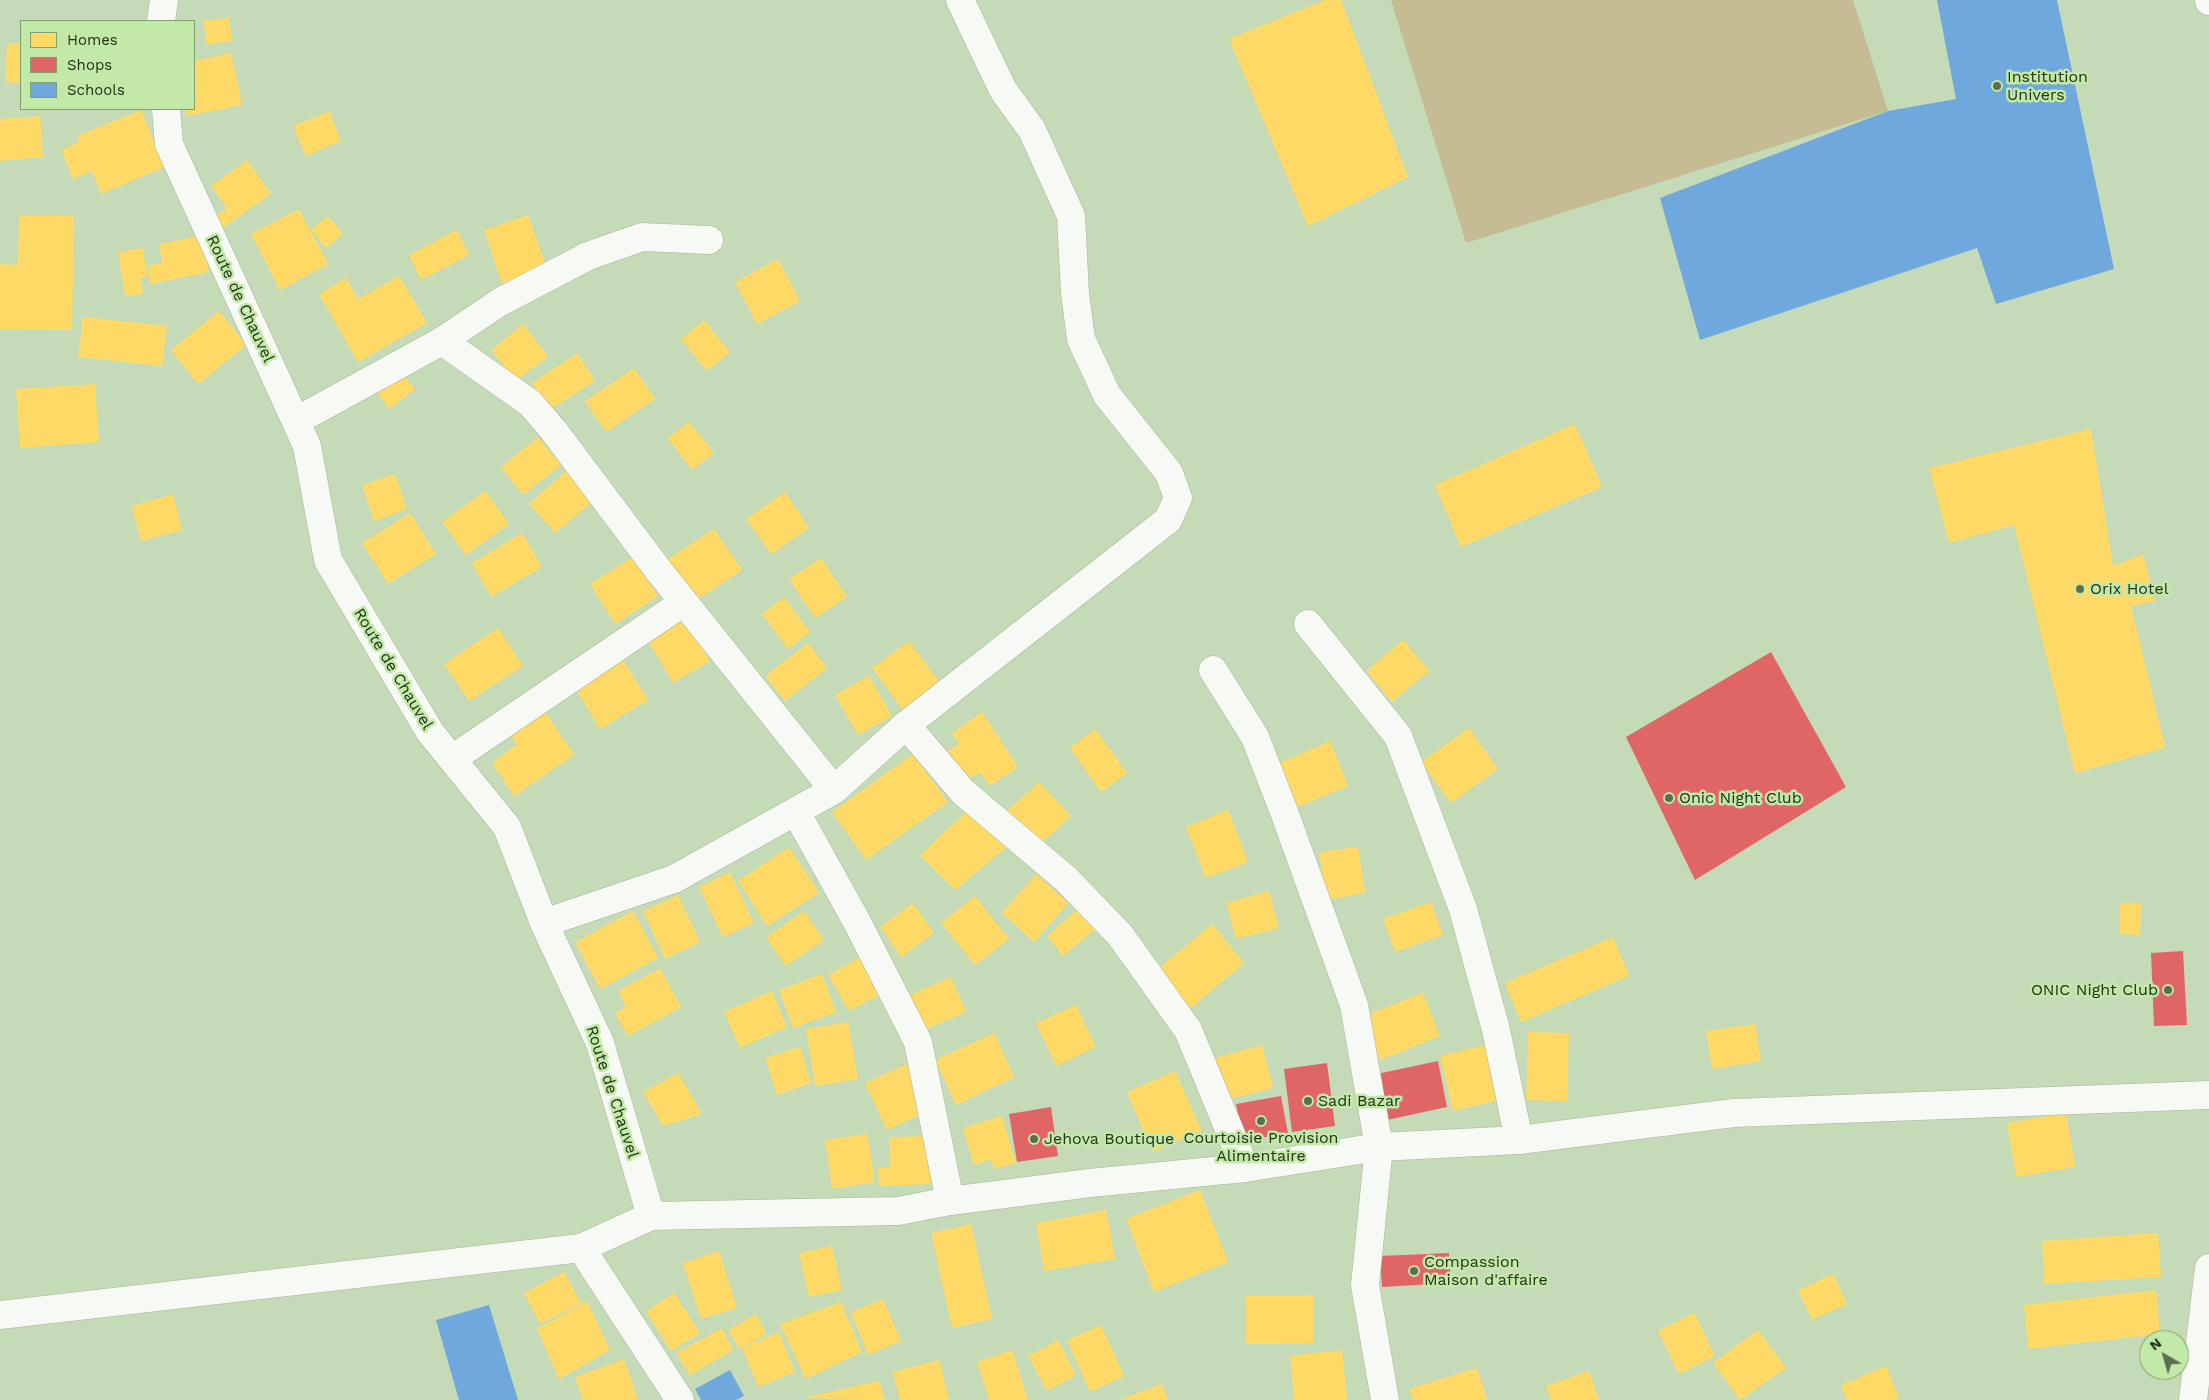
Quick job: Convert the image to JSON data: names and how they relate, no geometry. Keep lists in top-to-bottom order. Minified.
{"streets":{"street":["Route de Chauvel"]},"places":["Institution Univers","Orix Hotel","Onic Night Club","ONIC Night Club","Sadi Bazar","Courtoisie Provision Alimentaire","Jehova Boutique","Compassion Maison d'affaire"],"legend":["Homes","Shops","Schools"],"north":"top left"}
